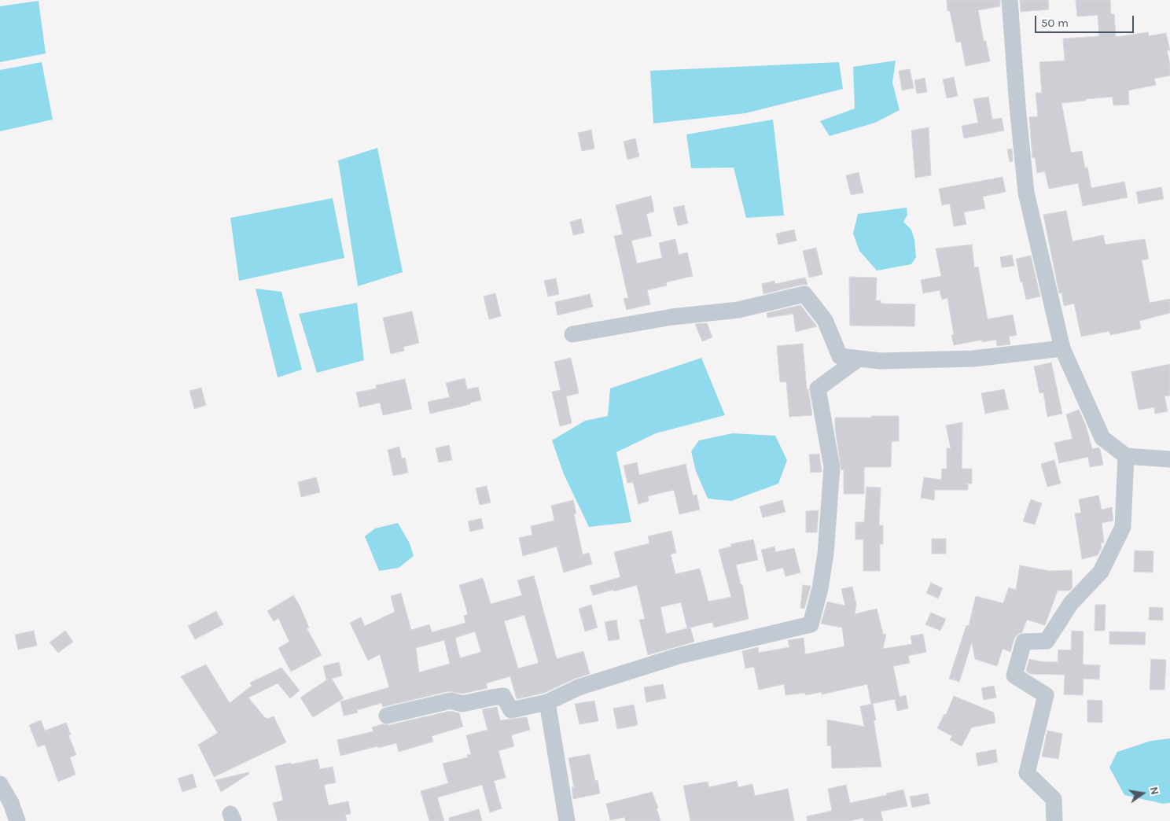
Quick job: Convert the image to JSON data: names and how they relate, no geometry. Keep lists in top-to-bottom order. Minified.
{"scale_bar":"50 m","north":"right"}
